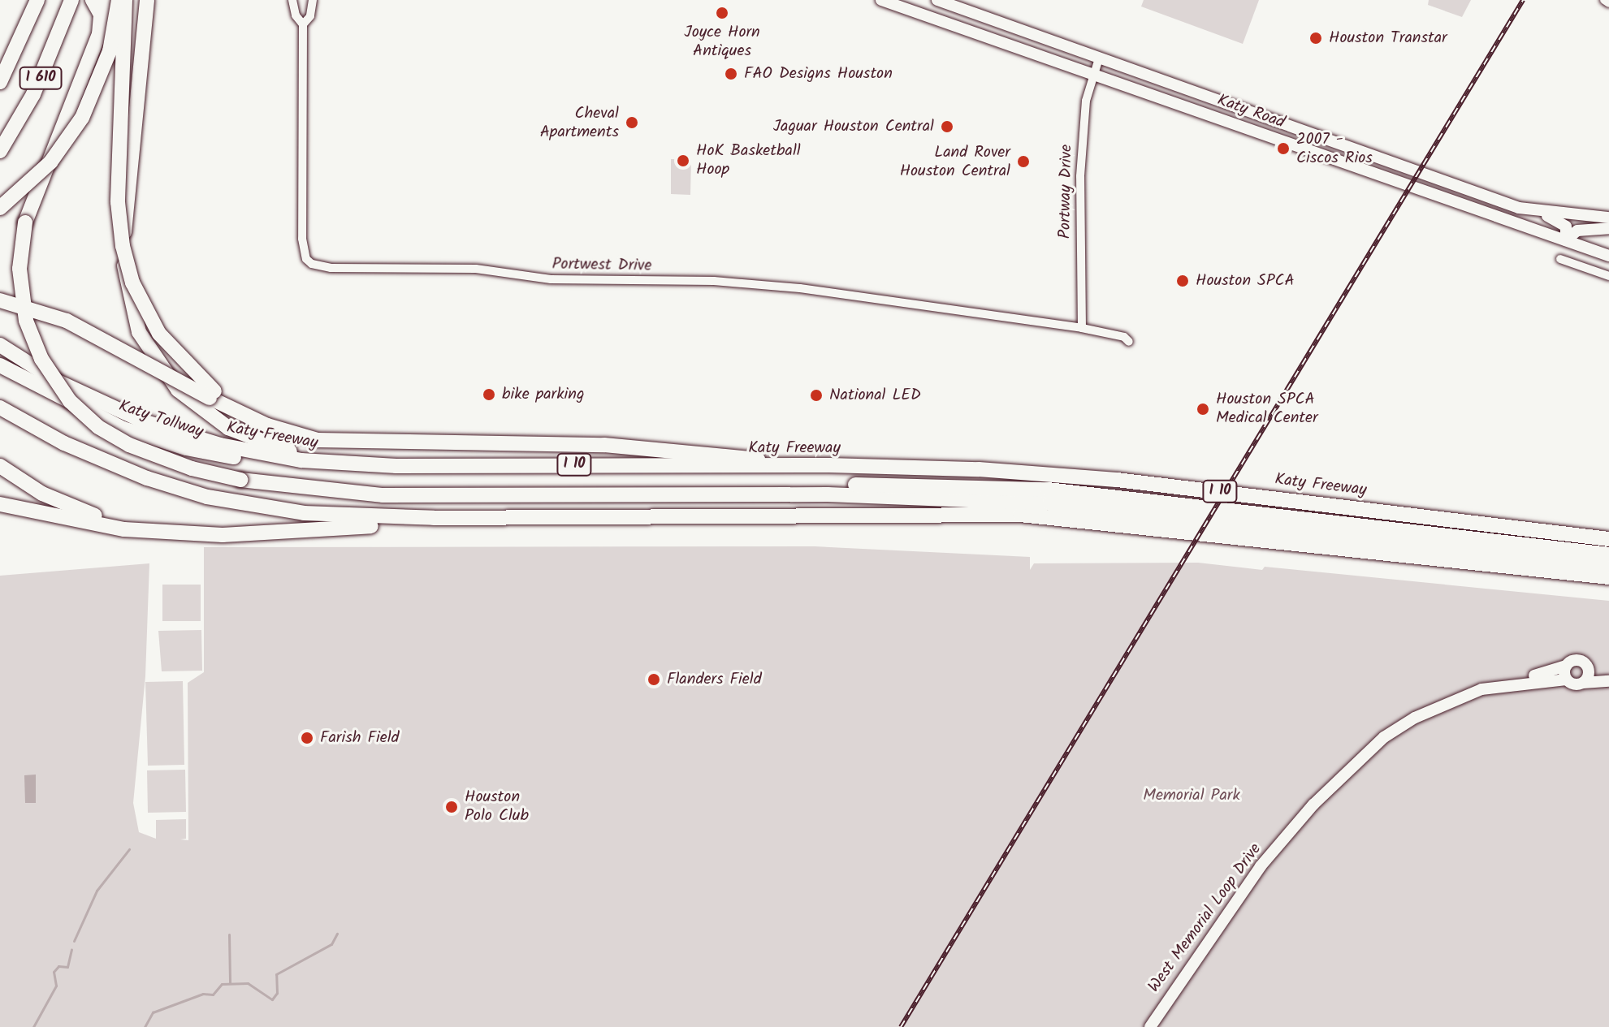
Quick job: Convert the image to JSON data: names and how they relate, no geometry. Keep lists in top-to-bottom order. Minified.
{"streets":{"highway":["I 610","Katy Tollway","Katy Freeway","I 10"],"main road":["Katy Road","West Memorial Loop Drive"],"street":["Portway Drive","Portwest Drive"]},"crossings":[["Katy Road","Portway Drive"],["Portway Drive","Portwest Drive"],["Katy Tollway","Katy Freeway"]],"parks":["Memorial Park"],"places":["Joyce Horn Antiques","Houston Transtar","FAO Designs Houston","Cheval Apartments","Jaguar Houston Central","2007 - Ciscos Rios","HoK Basketball Hoop","Land Rover Houston Central","Houston SPCA","bike parking","National LED","Houston SPCA Medical Center","Flanders Field","Farish Field","Houston Polo Club"]}
